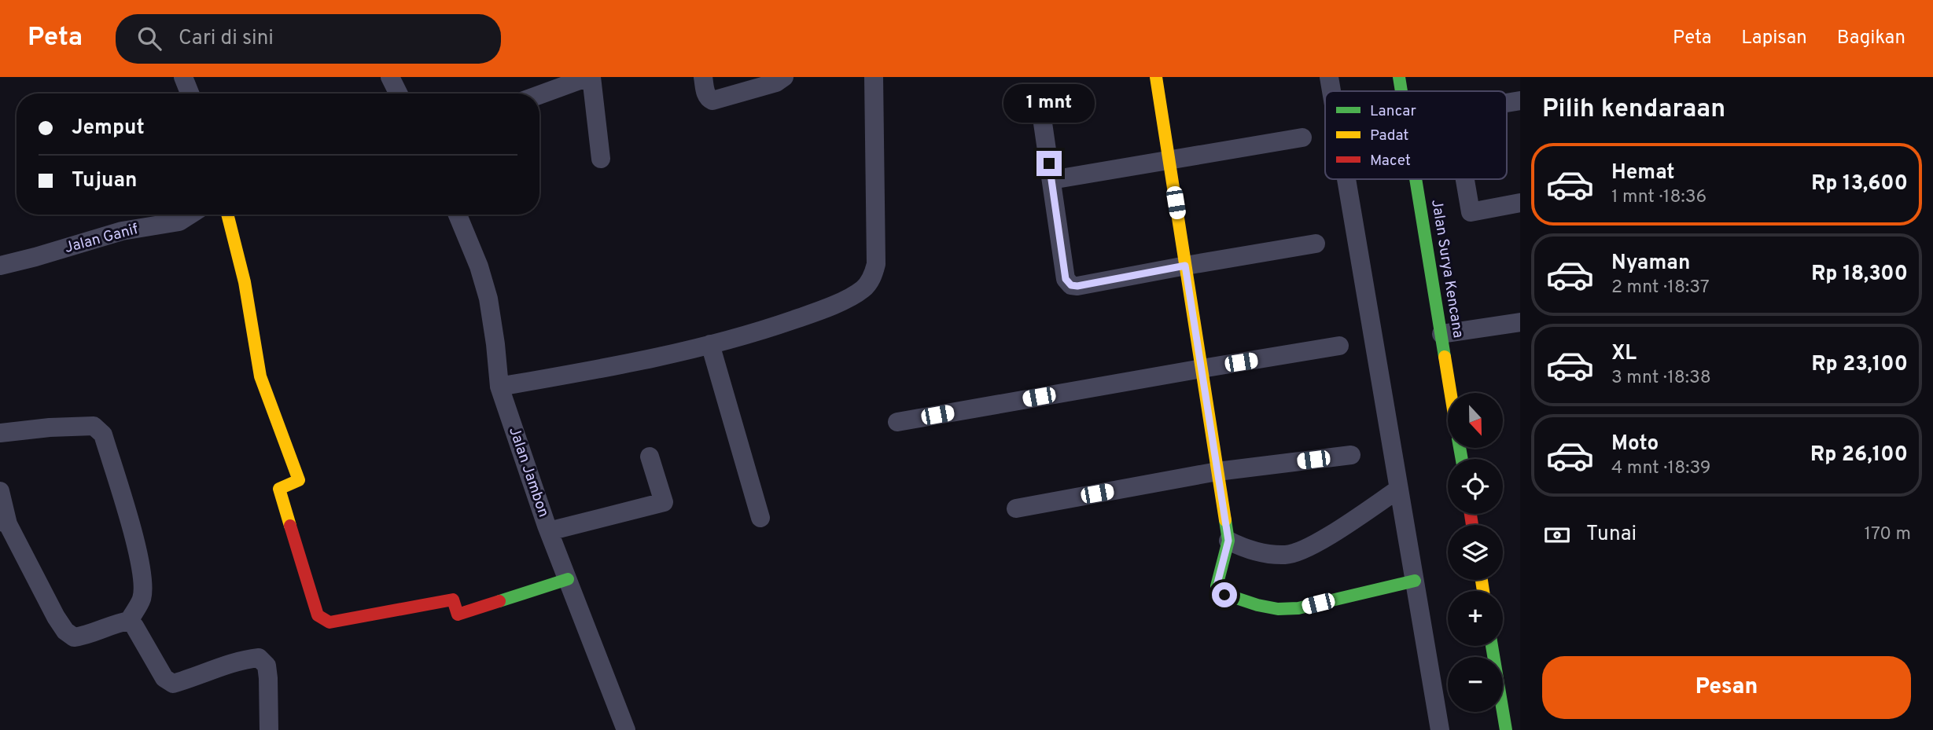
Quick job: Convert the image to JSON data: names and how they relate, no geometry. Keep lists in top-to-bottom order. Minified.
{"streets":{"street":["Jalan Ganif","Jalan Surya Kencana","Jalan Jambon"]},"legend":["Lancar","Padat","Macet"],"north":"bottom","page":{"header":"Peta","search":"Cari di sini","nav":["Peta","Lapisan","Bagikan"],"heading":"Pilih kendaraan","bubble":"1 mnt","banner":["Jemput","Tujuan"],"list":[{"name":"Hemat","note":"1 mnt · 18:36","value":"Rp 13,600"},{"name":"Nyaman","note":"2 mnt · 18:37","value":"Rp 18,300"},{"name":"XL","note":"3 mnt · 18:38","value":"Rp 23,100"},{"name":"Moto","note":"4 mnt · 18:39","value":"Rp 26,100"}],"map_buttons":["+","−"],"pay":["Tunai","170 m"],"buttons":"Pesan"}}
